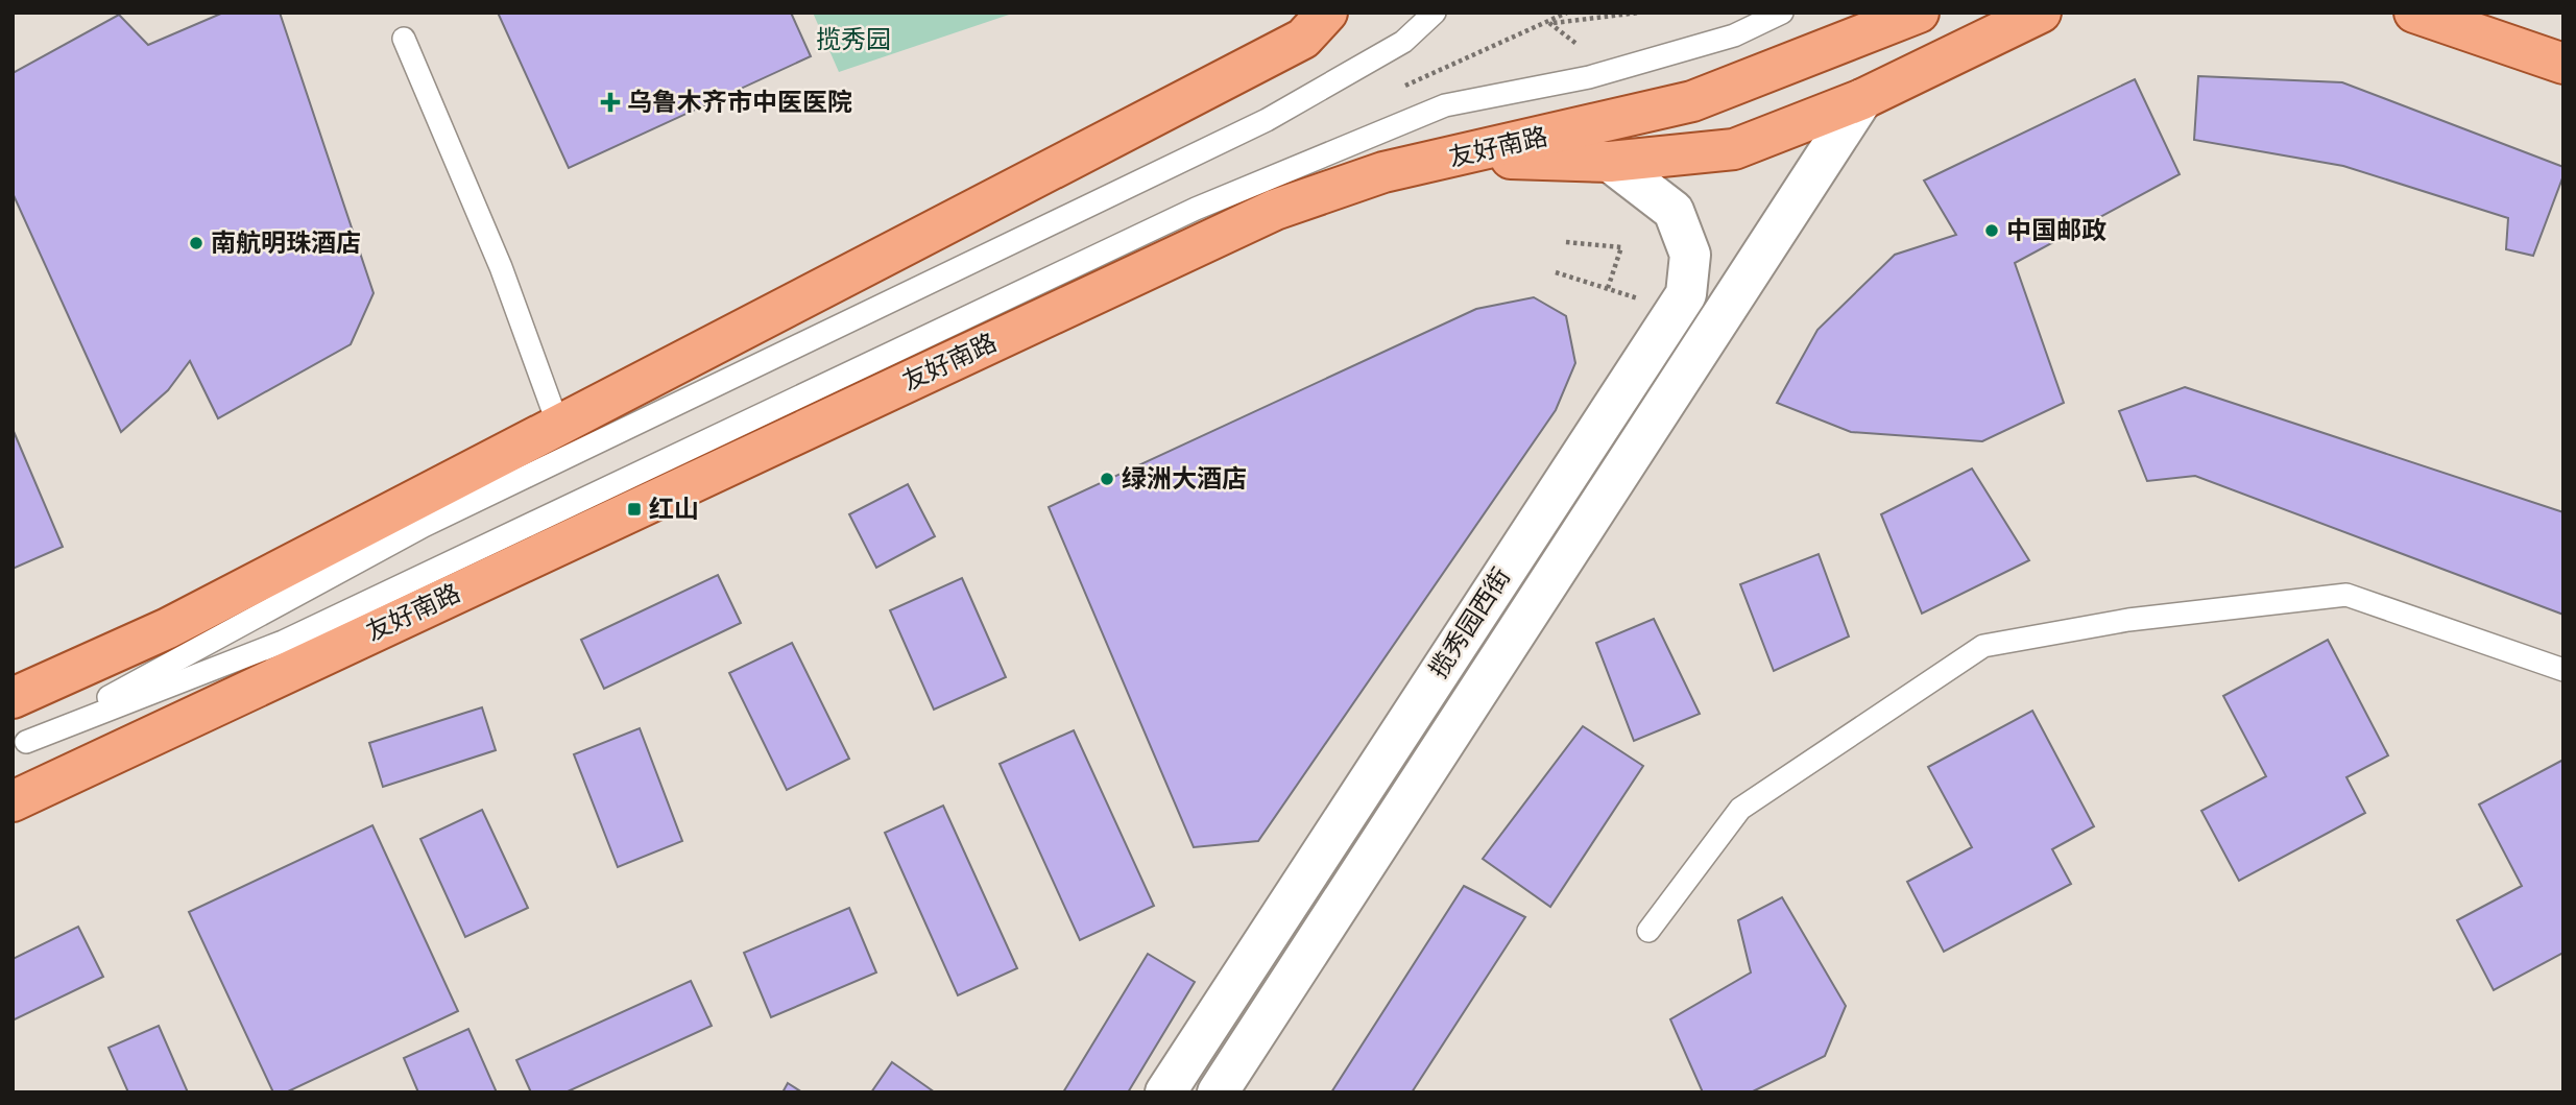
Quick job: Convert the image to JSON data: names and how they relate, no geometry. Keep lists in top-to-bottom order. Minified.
{"streets":{"main road":["友好南路"],"street":["揽秀园西街"]},"parks":["揽秀园"],"places":{"health":["乌鲁木齐市中医医院"],"other":["中国邮政","南航明珠酒店","绿洲大酒店"],"transit":["红山"]}}
